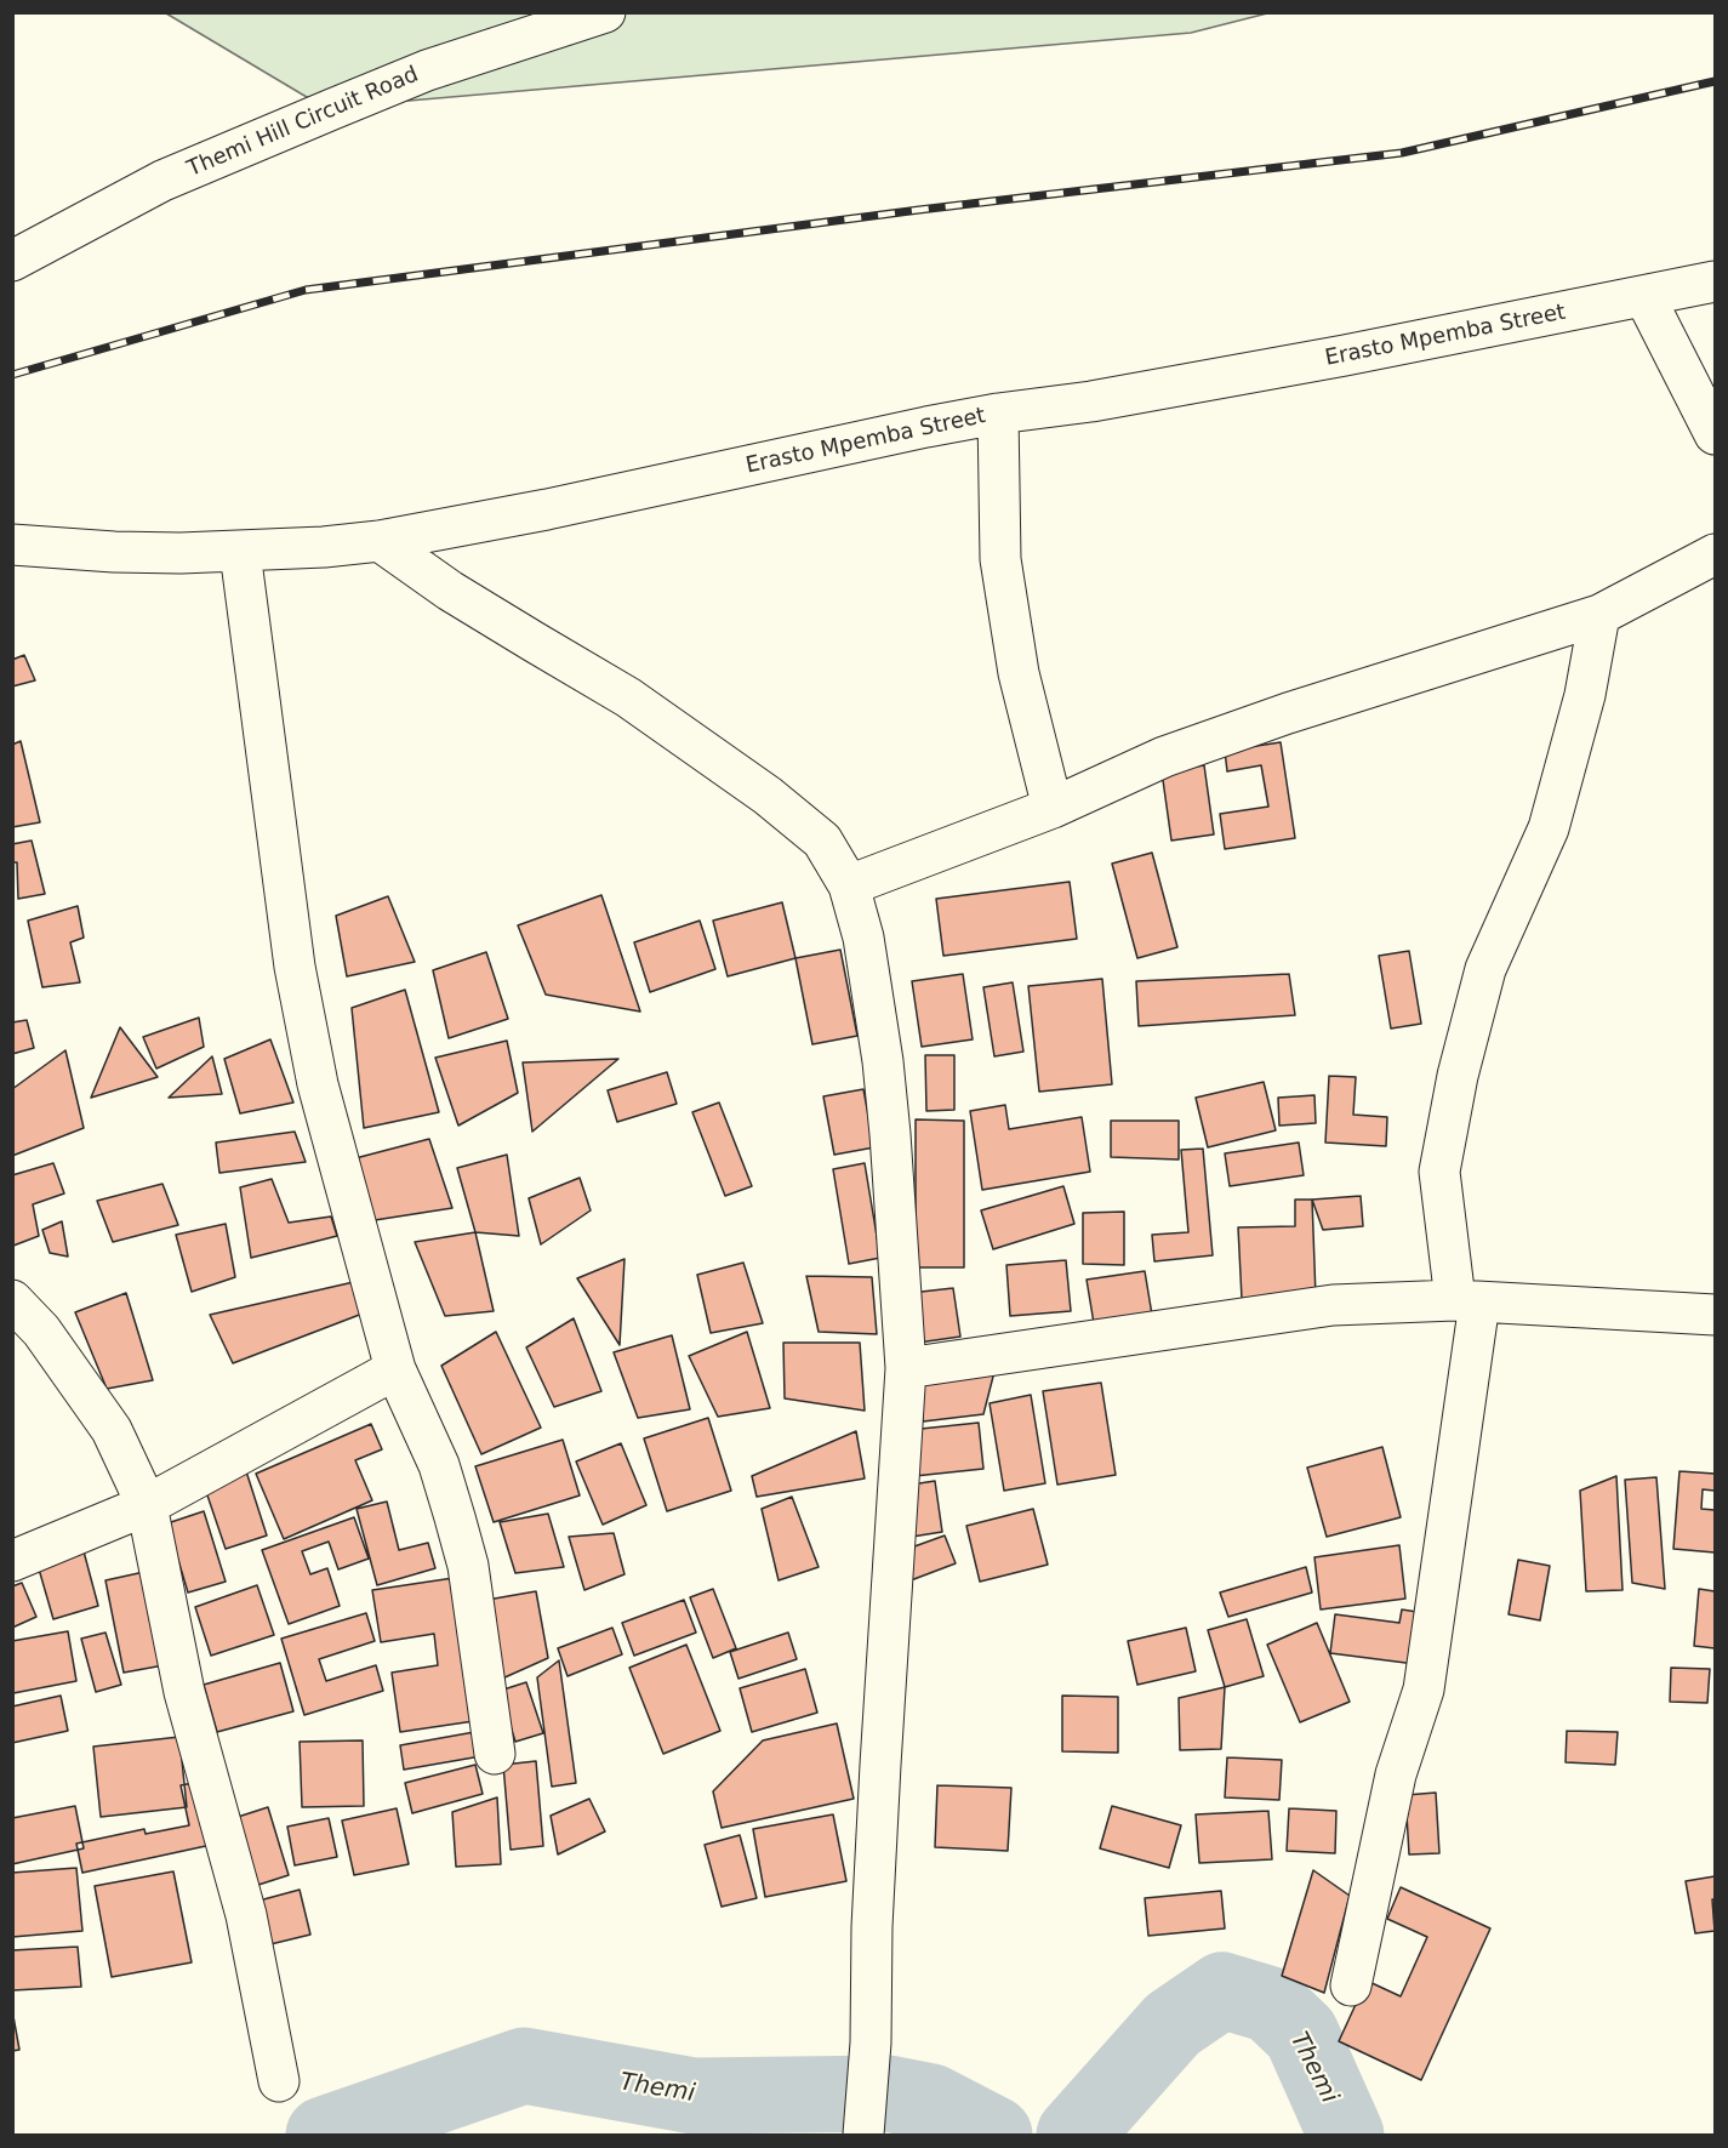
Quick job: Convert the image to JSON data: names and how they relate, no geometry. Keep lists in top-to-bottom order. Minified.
{"streets":{"street":["Themi Hill Circuit Road","Erasto Mpemba Street"]},"water":["Themi"]}
